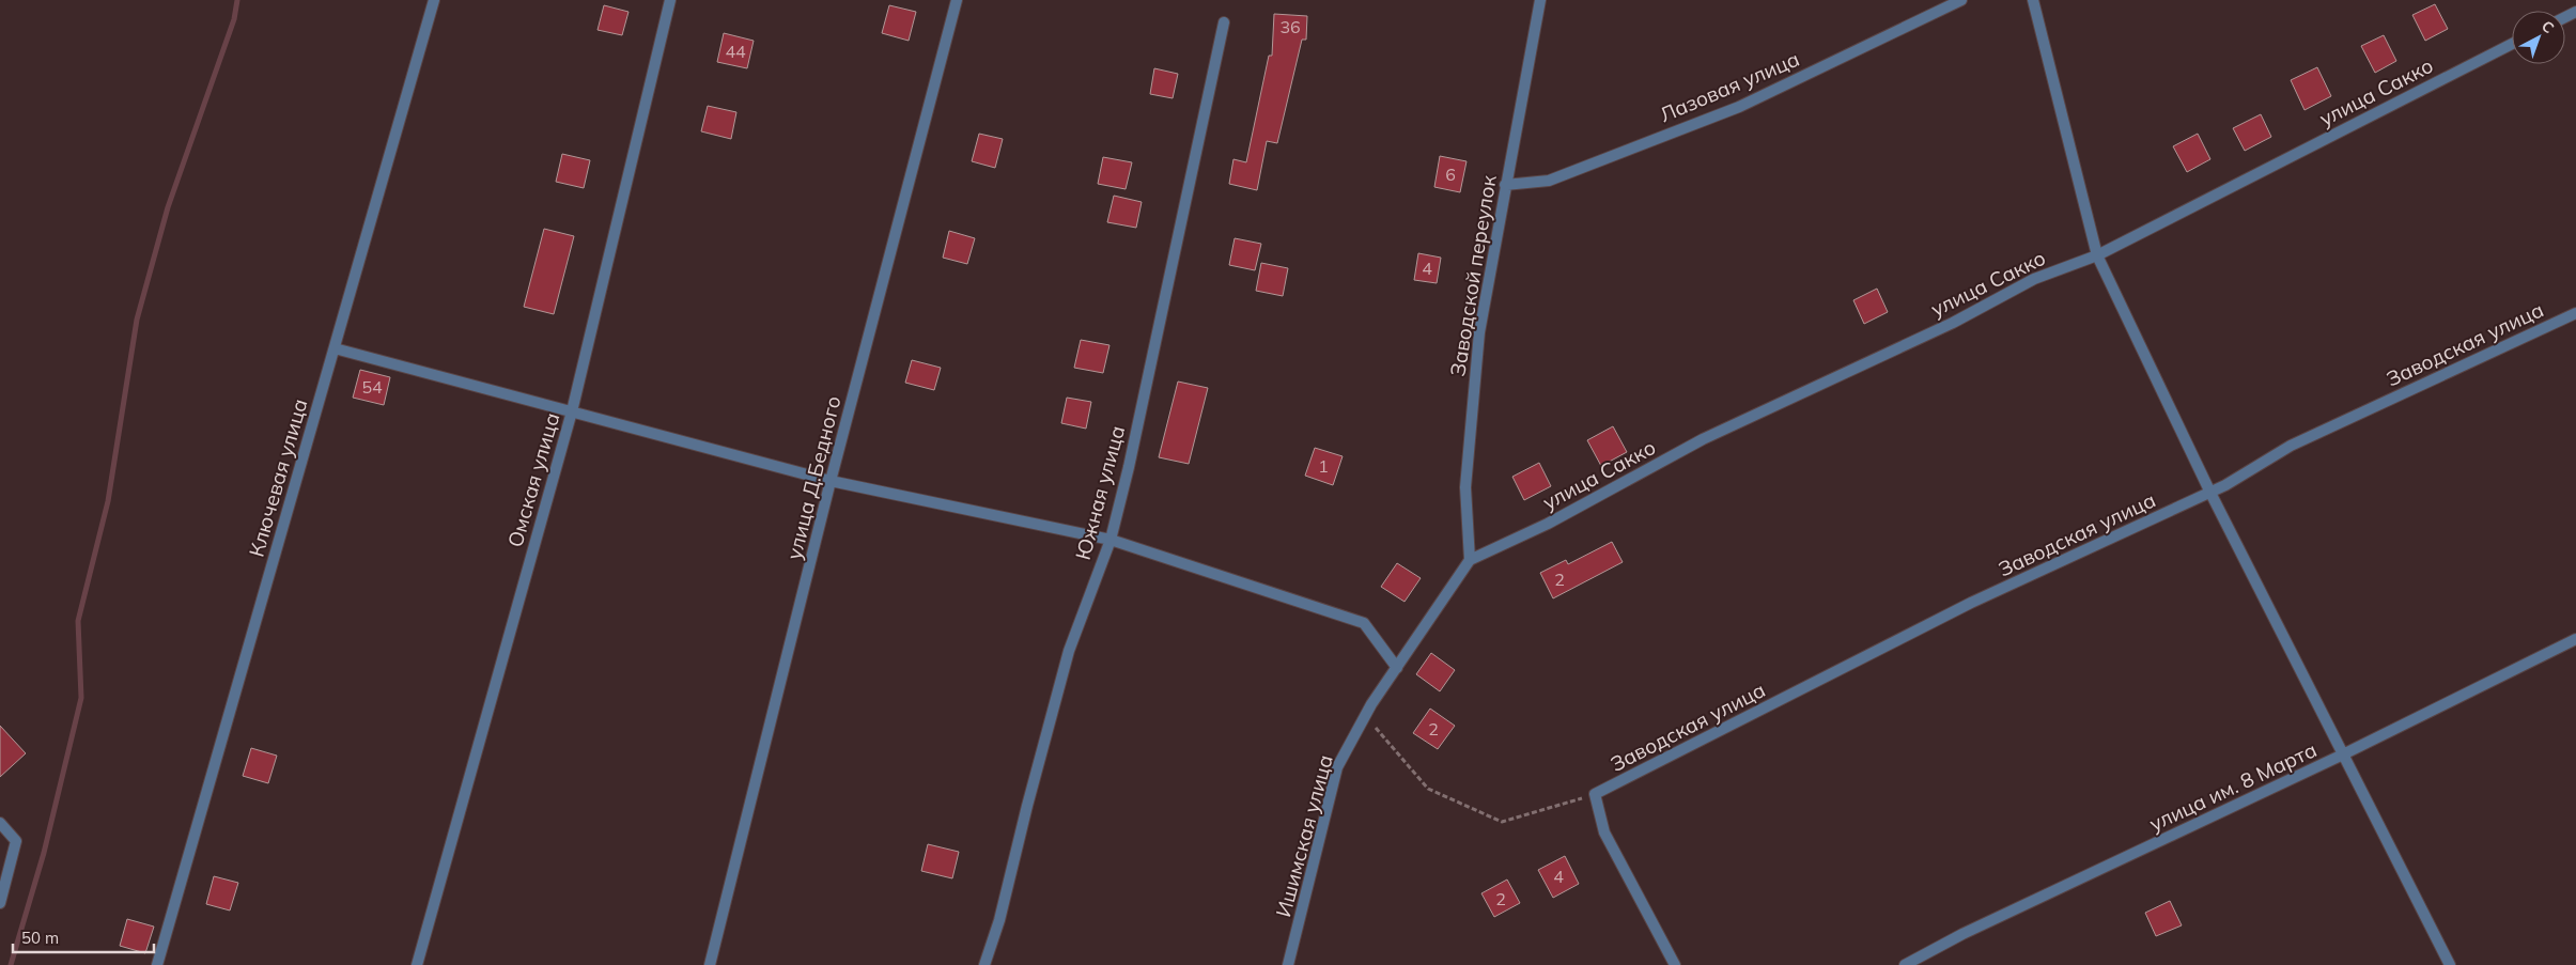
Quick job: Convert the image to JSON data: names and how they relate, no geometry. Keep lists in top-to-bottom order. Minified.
{"streets":{"street":["Лазовая улица","улица Сакко","Заводской переулок","Заводская улица","Ключевая улица","улица Д.Бедного","Омская улица","Южная улица","улица им. 8 Марта","Ишимская улица"]},"crossings":[["Лазовая улица","Заводской переулок"],["улица Сакко","Заводской переулок"],["улица Сакко","Ишимская улица"],["Заводской переулок","Ишимская улица"]],"house_numbers":["36","44","6","4","54","1","2","2","4","2"],"scale_bar":"50 m","north":"top right"}
